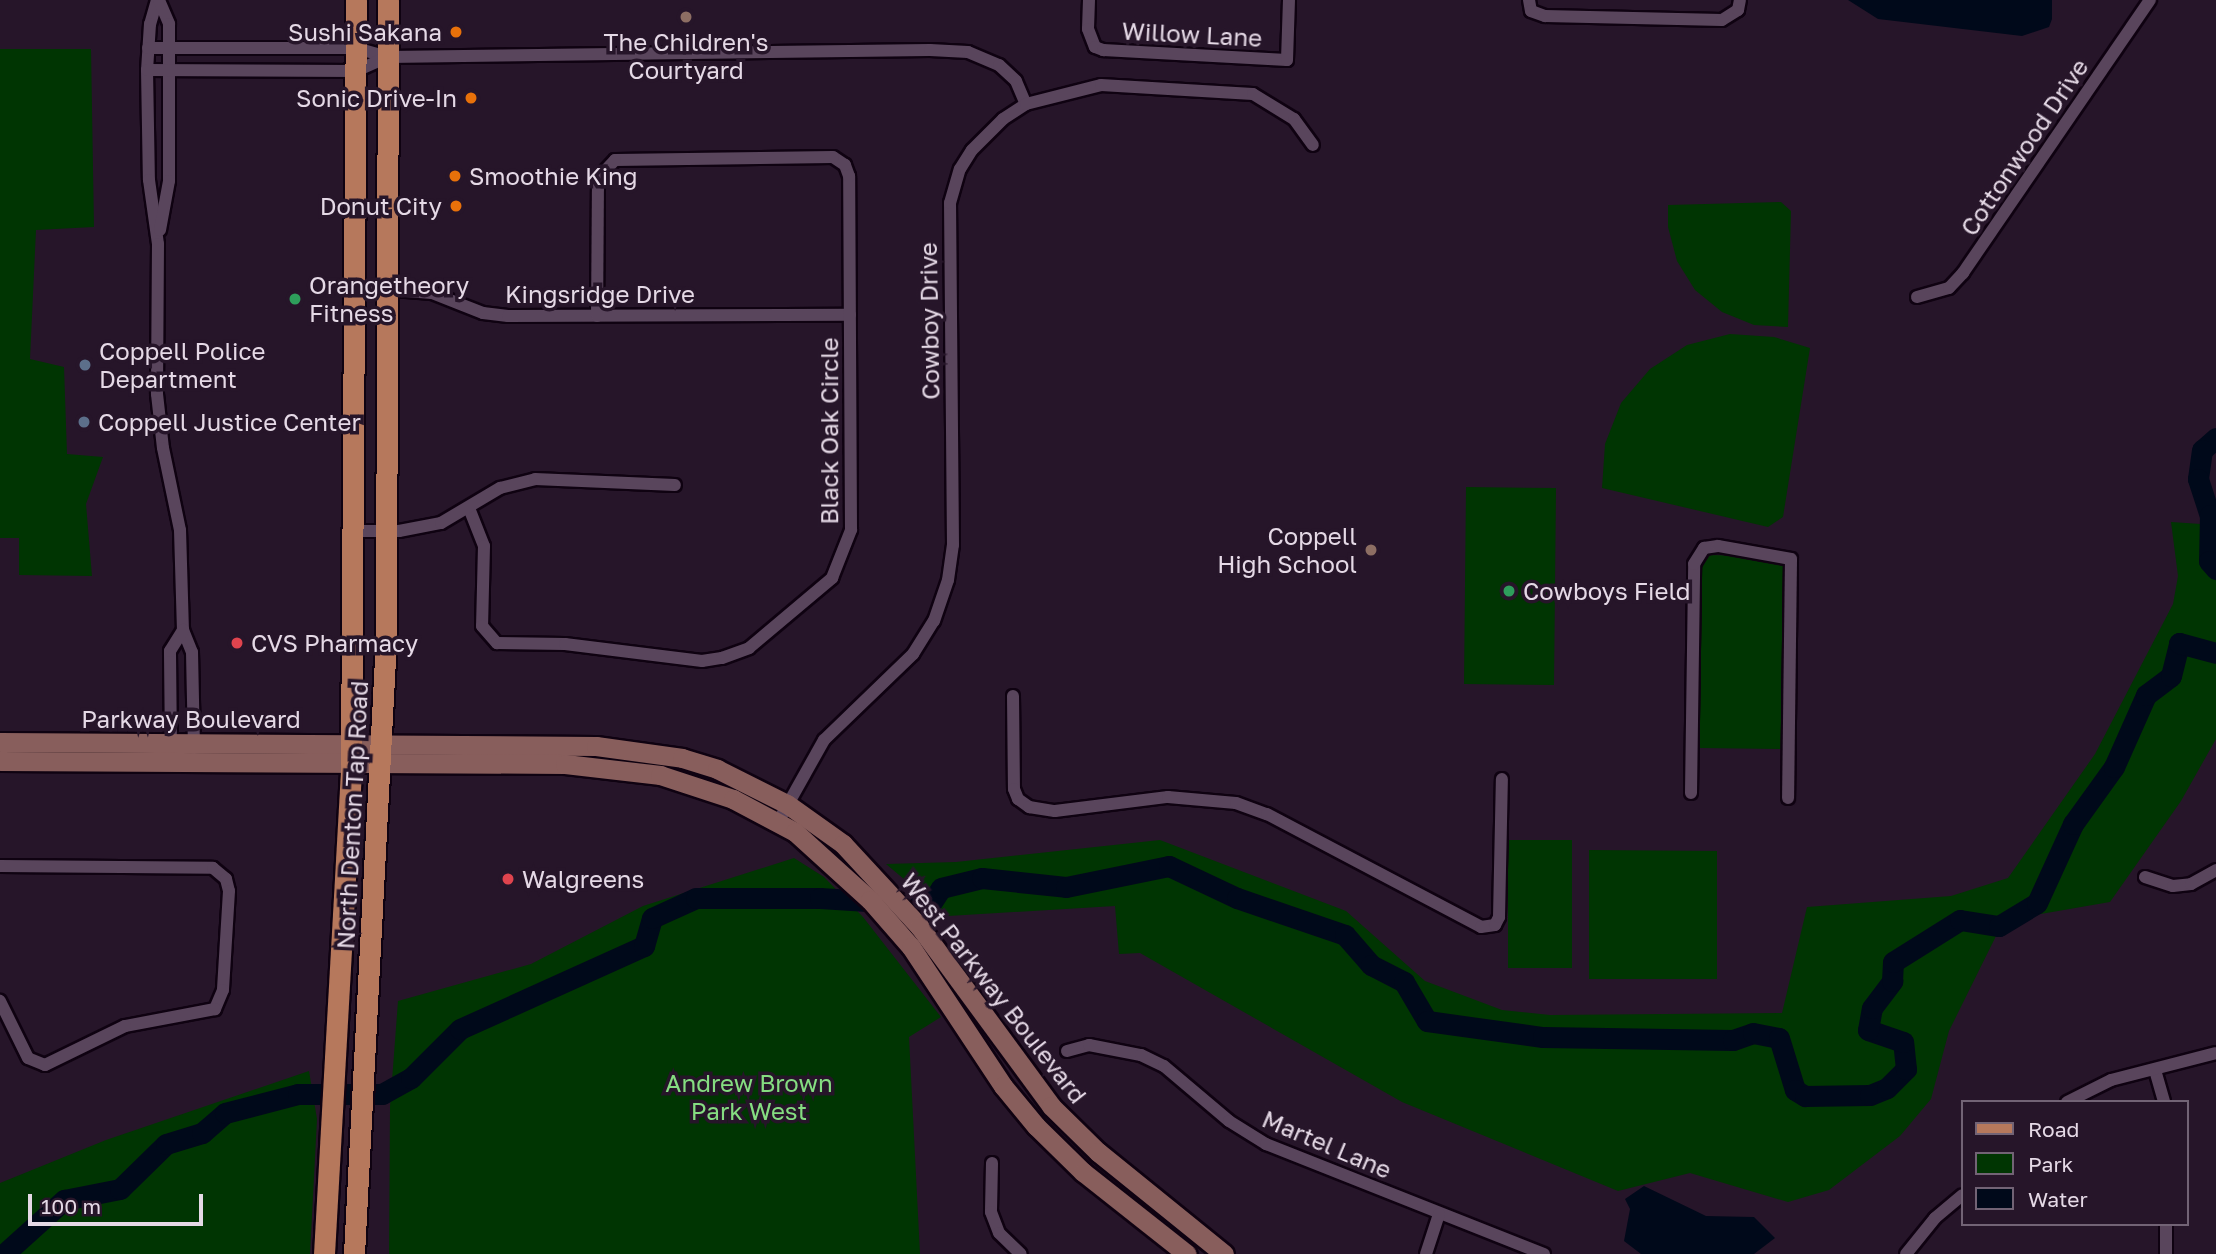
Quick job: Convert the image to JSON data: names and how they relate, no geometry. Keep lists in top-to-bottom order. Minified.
{"streets":{"main road":["North Denton Tap Road"],"street":["Willow Lane","Cottonwood Drive","Kingsridge Drive","Cowboy Drive","Black Oak Circle","Parkway Boulevard","West Parkway Boulevard","Martel Lane"]},"crossings":[["Kingsridge Drive","Black Oak Circle"],["Kingsridge Drive","North Denton Tap Road"],["Cowboy Drive","West Parkway Boulevard"],["Parkway Boulevard","North Denton Tap Road"],["Parkway Boulevard","West Parkway Boulevard"],["North Denton Tap Road","West Parkway Boulevard"]],"parks":["Andrew Brown Park West"],"places":["The Children's Courtyard","Sushi Sakana","Sonic Drive-In","Smoothie King","Donut City","Orangetheory Fitness","Coppell Police Department","Coppell Justice Center","Coppell High School","Cowboys Field","CVS Pharmacy","Walgreens"],"legend":["Road","Park","Water"],"scale_bar":"100 m"}
